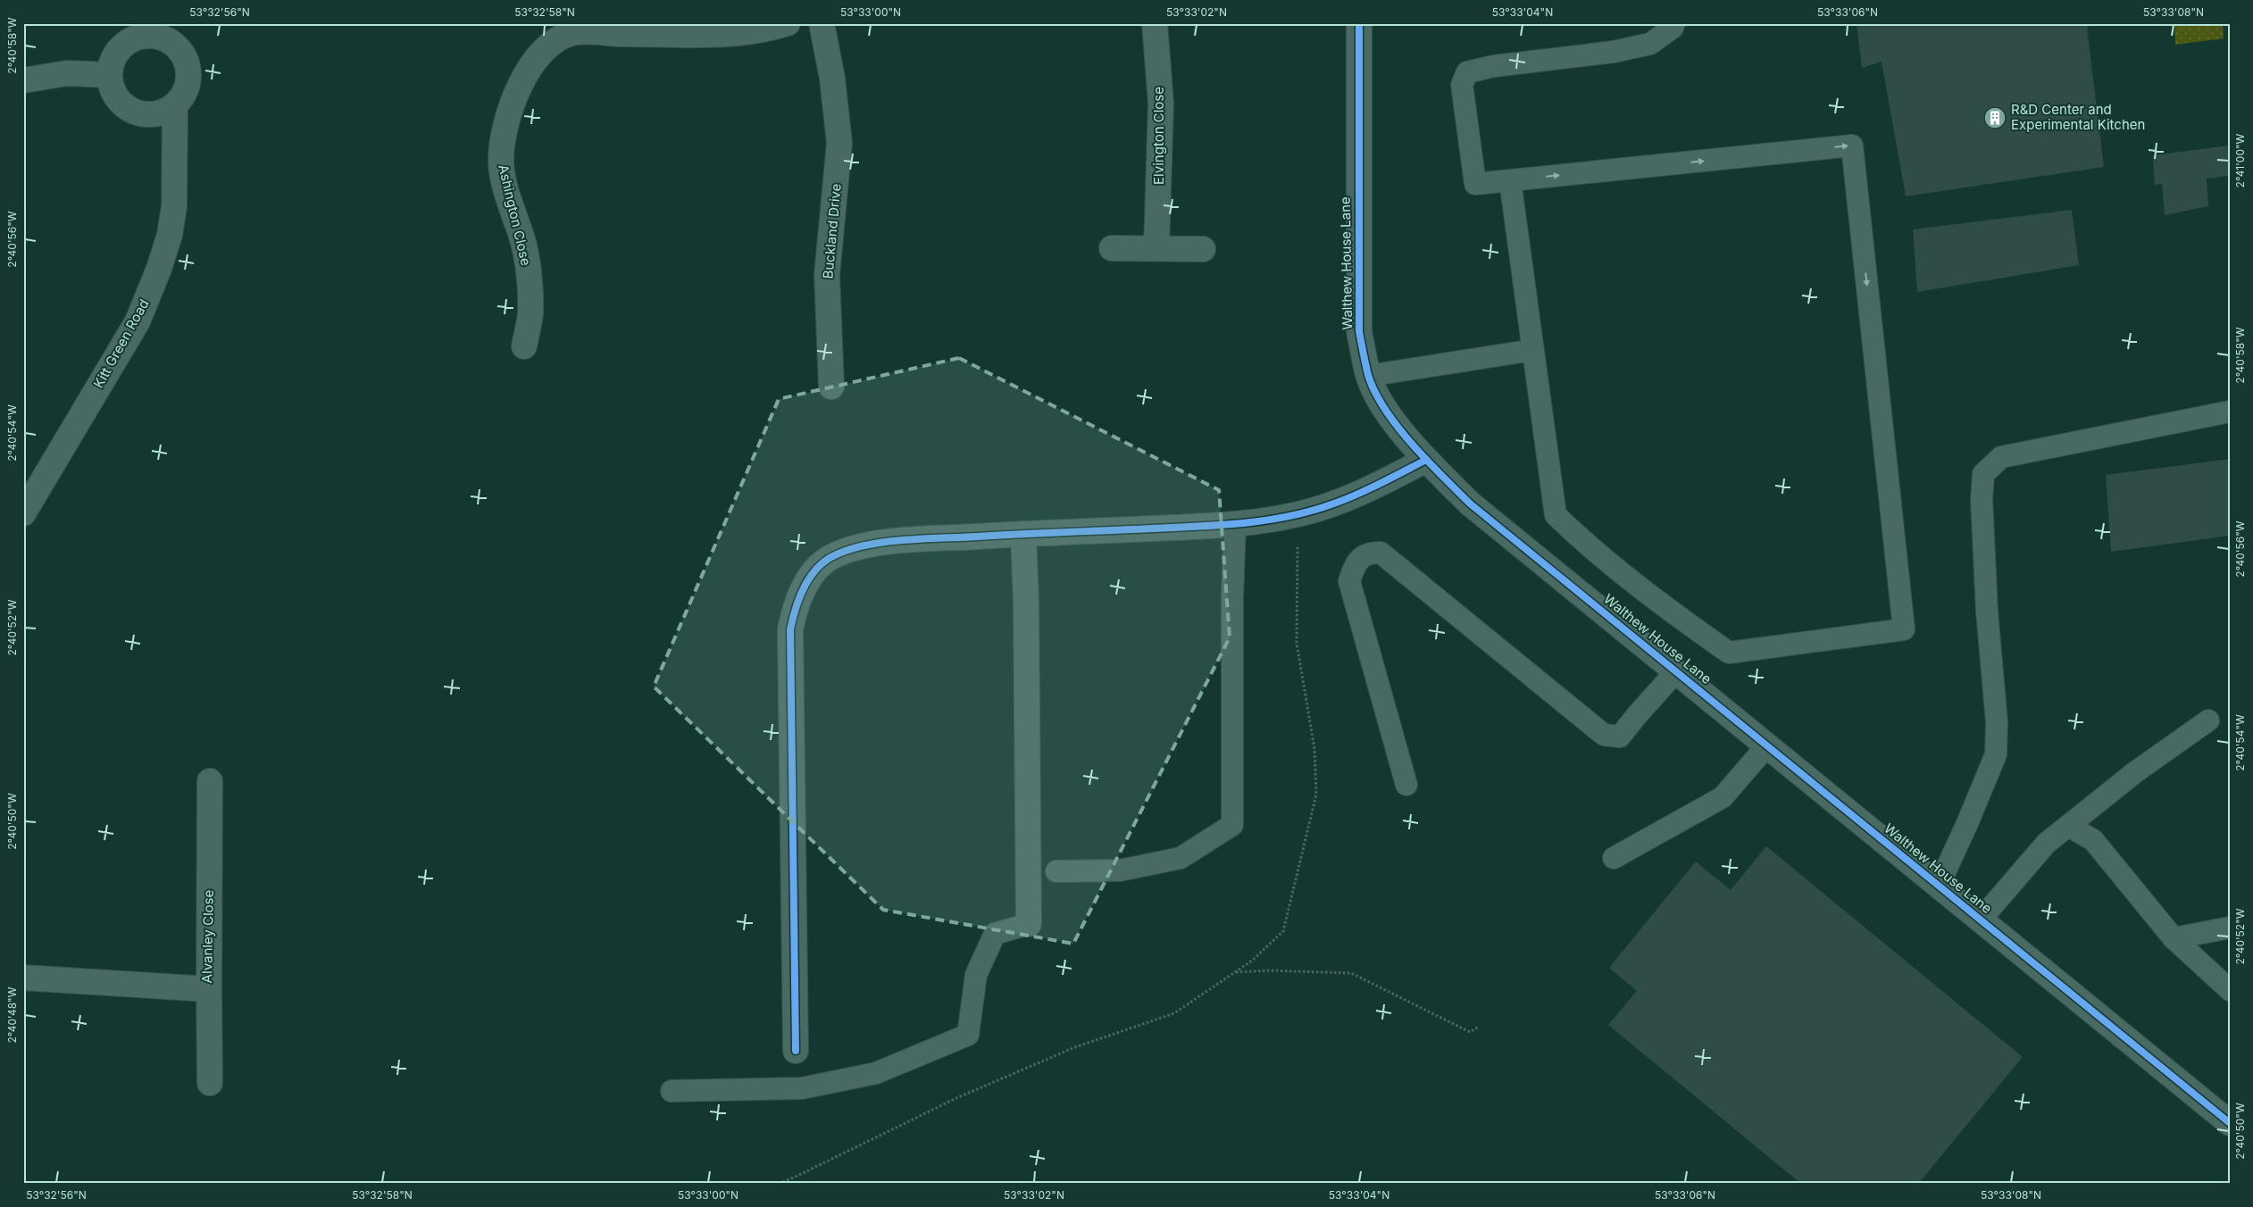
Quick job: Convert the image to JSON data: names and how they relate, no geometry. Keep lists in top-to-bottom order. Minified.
{"streets":{"street":["Elvington Close","Ashington Close","Buckland Drive","Walthew House Lane","Kitt Green Road","Alvanley Close"]},"places":{"building":["R&D Center and Experimental Kitchen"]},"coordinates":["53°32'56\"N","53°32'58\"N","53°33'00\"N","53°33'02\"N","53°33'04\"N","53°33'06\"N","53°33'08\"N","2°40'58\"W","2°41'00\"W","2°40'56\"W","2°40'54\"W","2°40'52\"W","2°40'50\"W","2°40'48\"W"]}
